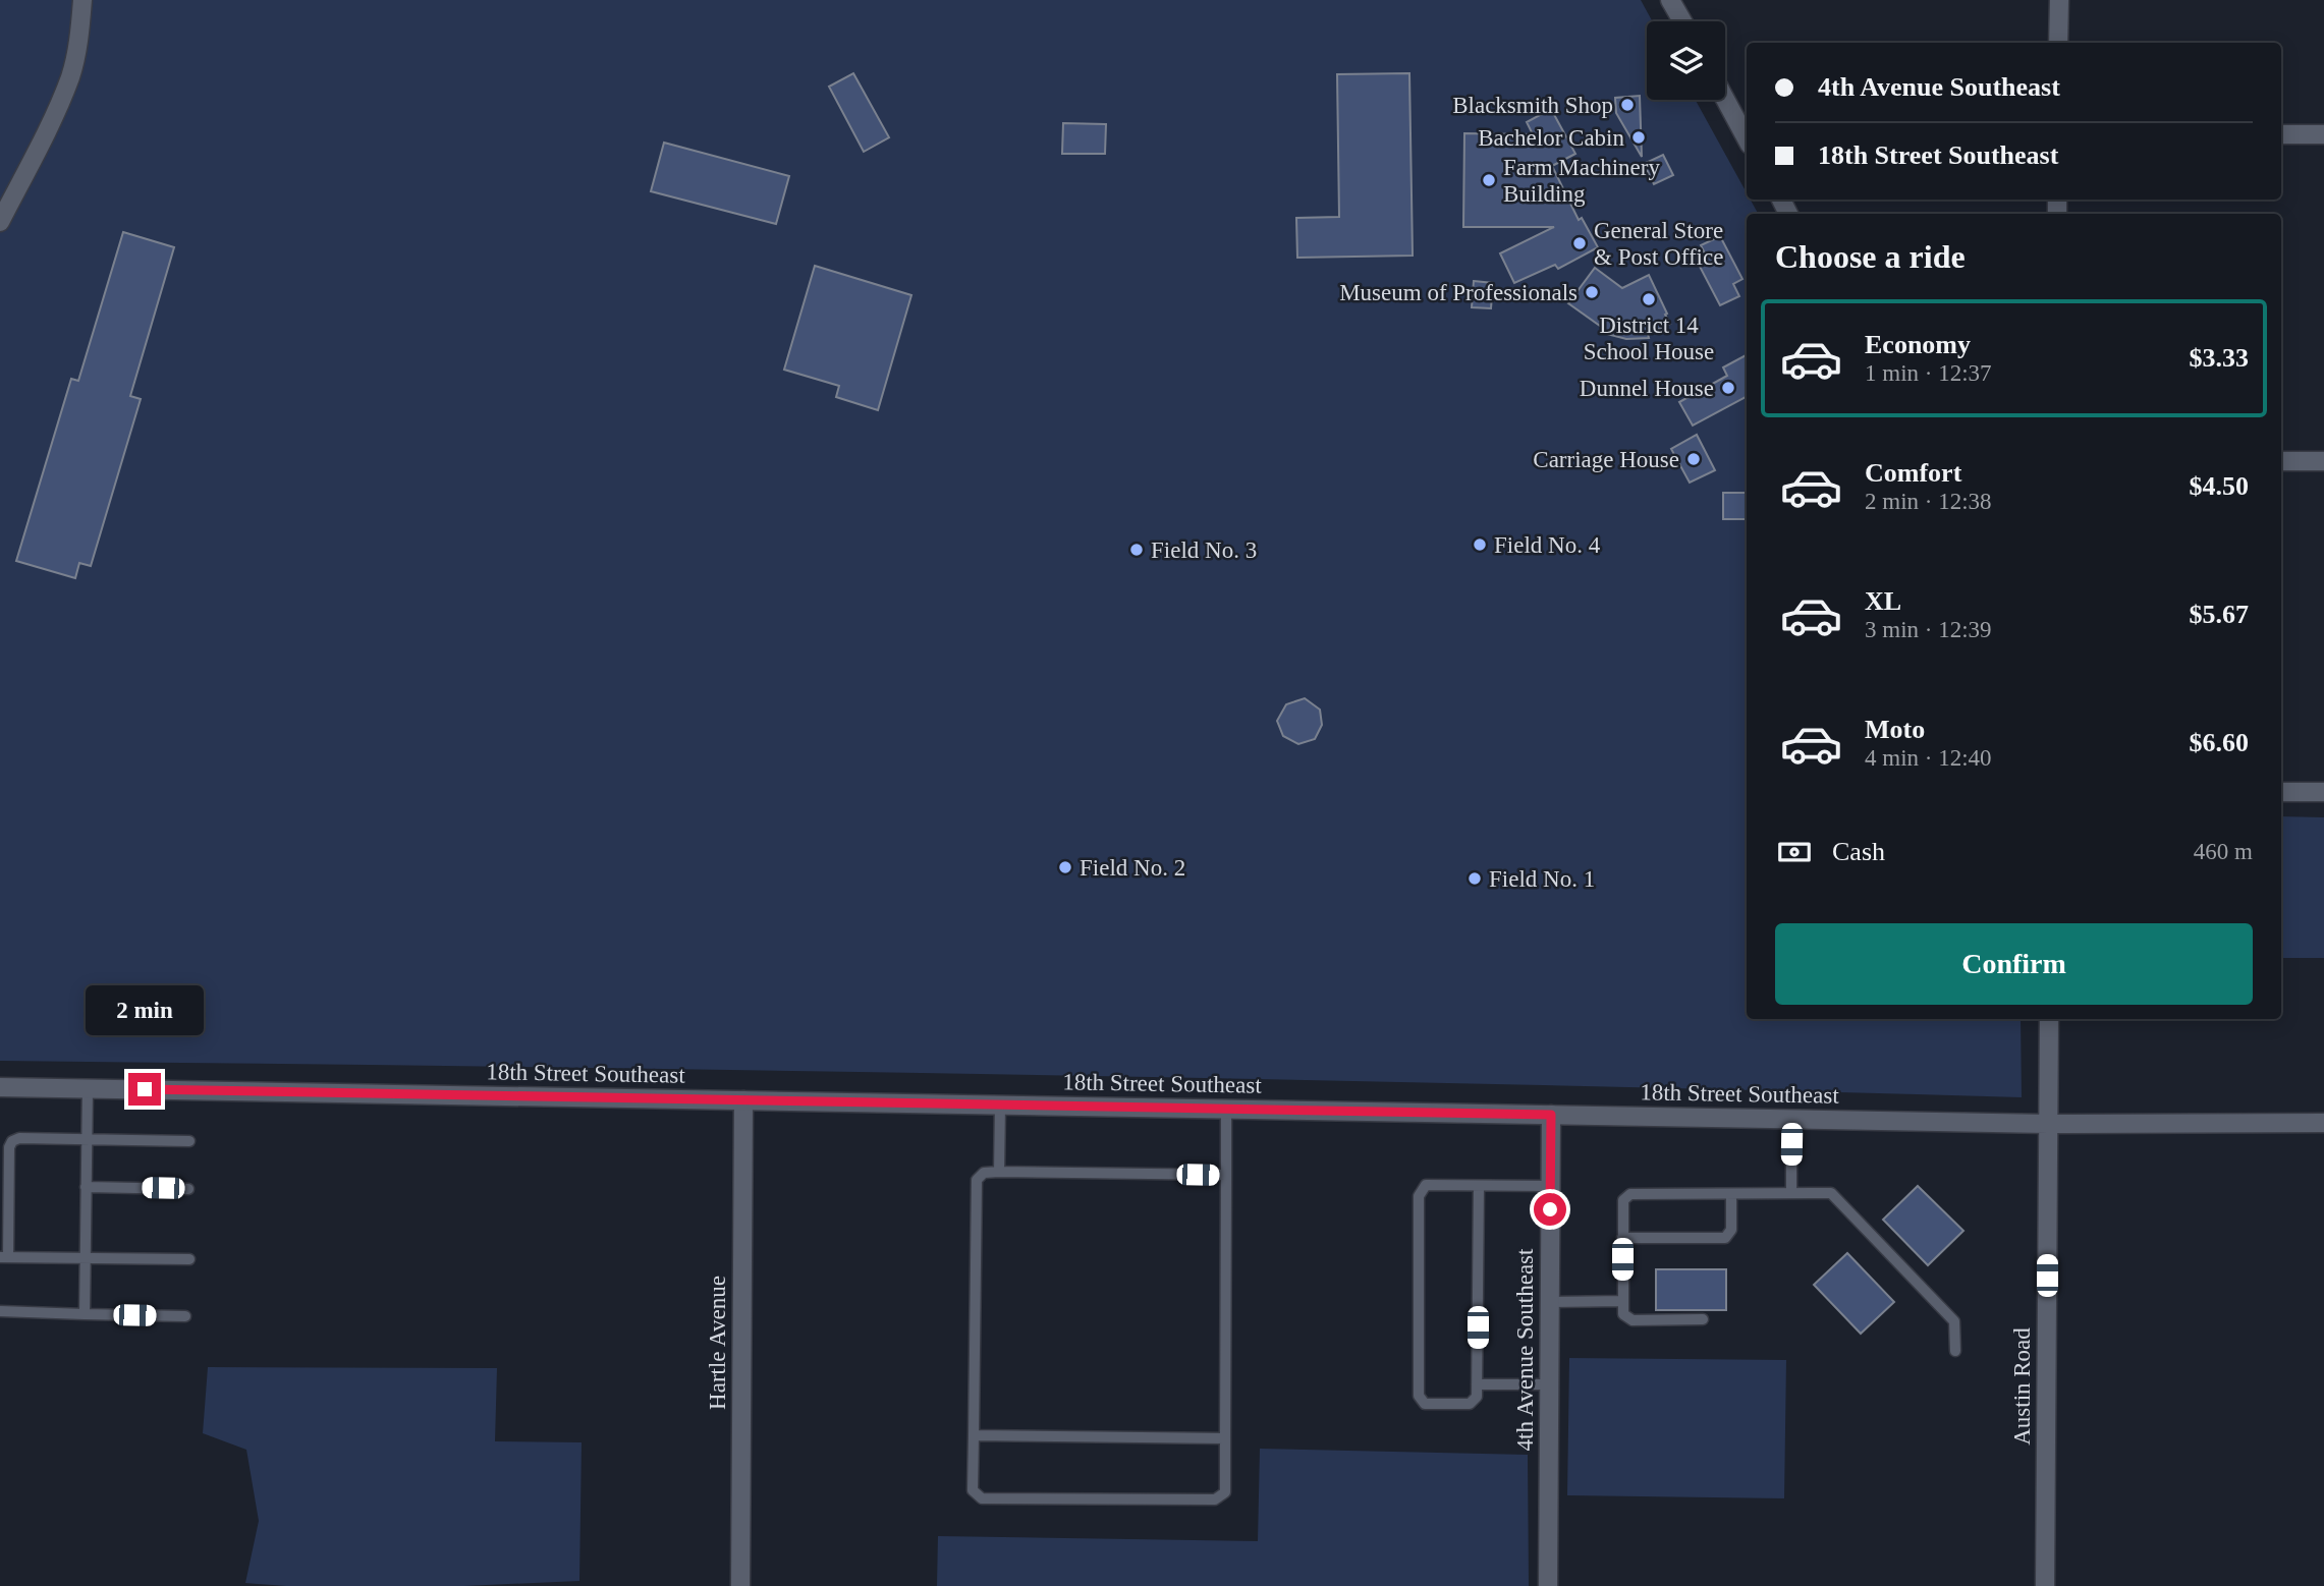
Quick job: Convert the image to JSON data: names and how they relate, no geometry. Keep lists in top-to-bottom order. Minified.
{"streets":{"street":["18th Street Southeast","Hartle Avenue","4th Avenue Southeast","Austin Road"]},"crossings":[["18th Street Southeast","Hartle Avenue"],["18th Street Southeast","4th Avenue Southeast"],["18th Street Southeast","Austin Road"]],"places":["Blacksmith Shop","Bachelor Cabin","Farm Machinery Building","General Store & Post Office","Museum of Professionals","District 14 School House","Dunnel House","Carriage House","Field No. 4","Field No. 3","Field No. 2","Field No. 1"],"page":{"banner":["4th Avenue Southeast","18th Street Southeast"],"heading":"Choose a ride","list":[{"name":"Economy","note":"1 min · 12:37","value":"$3.33"},{"name":"Comfort","note":"2 min · 12:38","value":"$4.50"},{"name":"XL","note":"3 min · 12:39","value":"$5.67"},{"name":"Moto","note":"4 min · 12:40","value":"$6.60"}],"pay":["Cash","460 m"],"buttons":"Confirm","bubble":"2 min"}}
